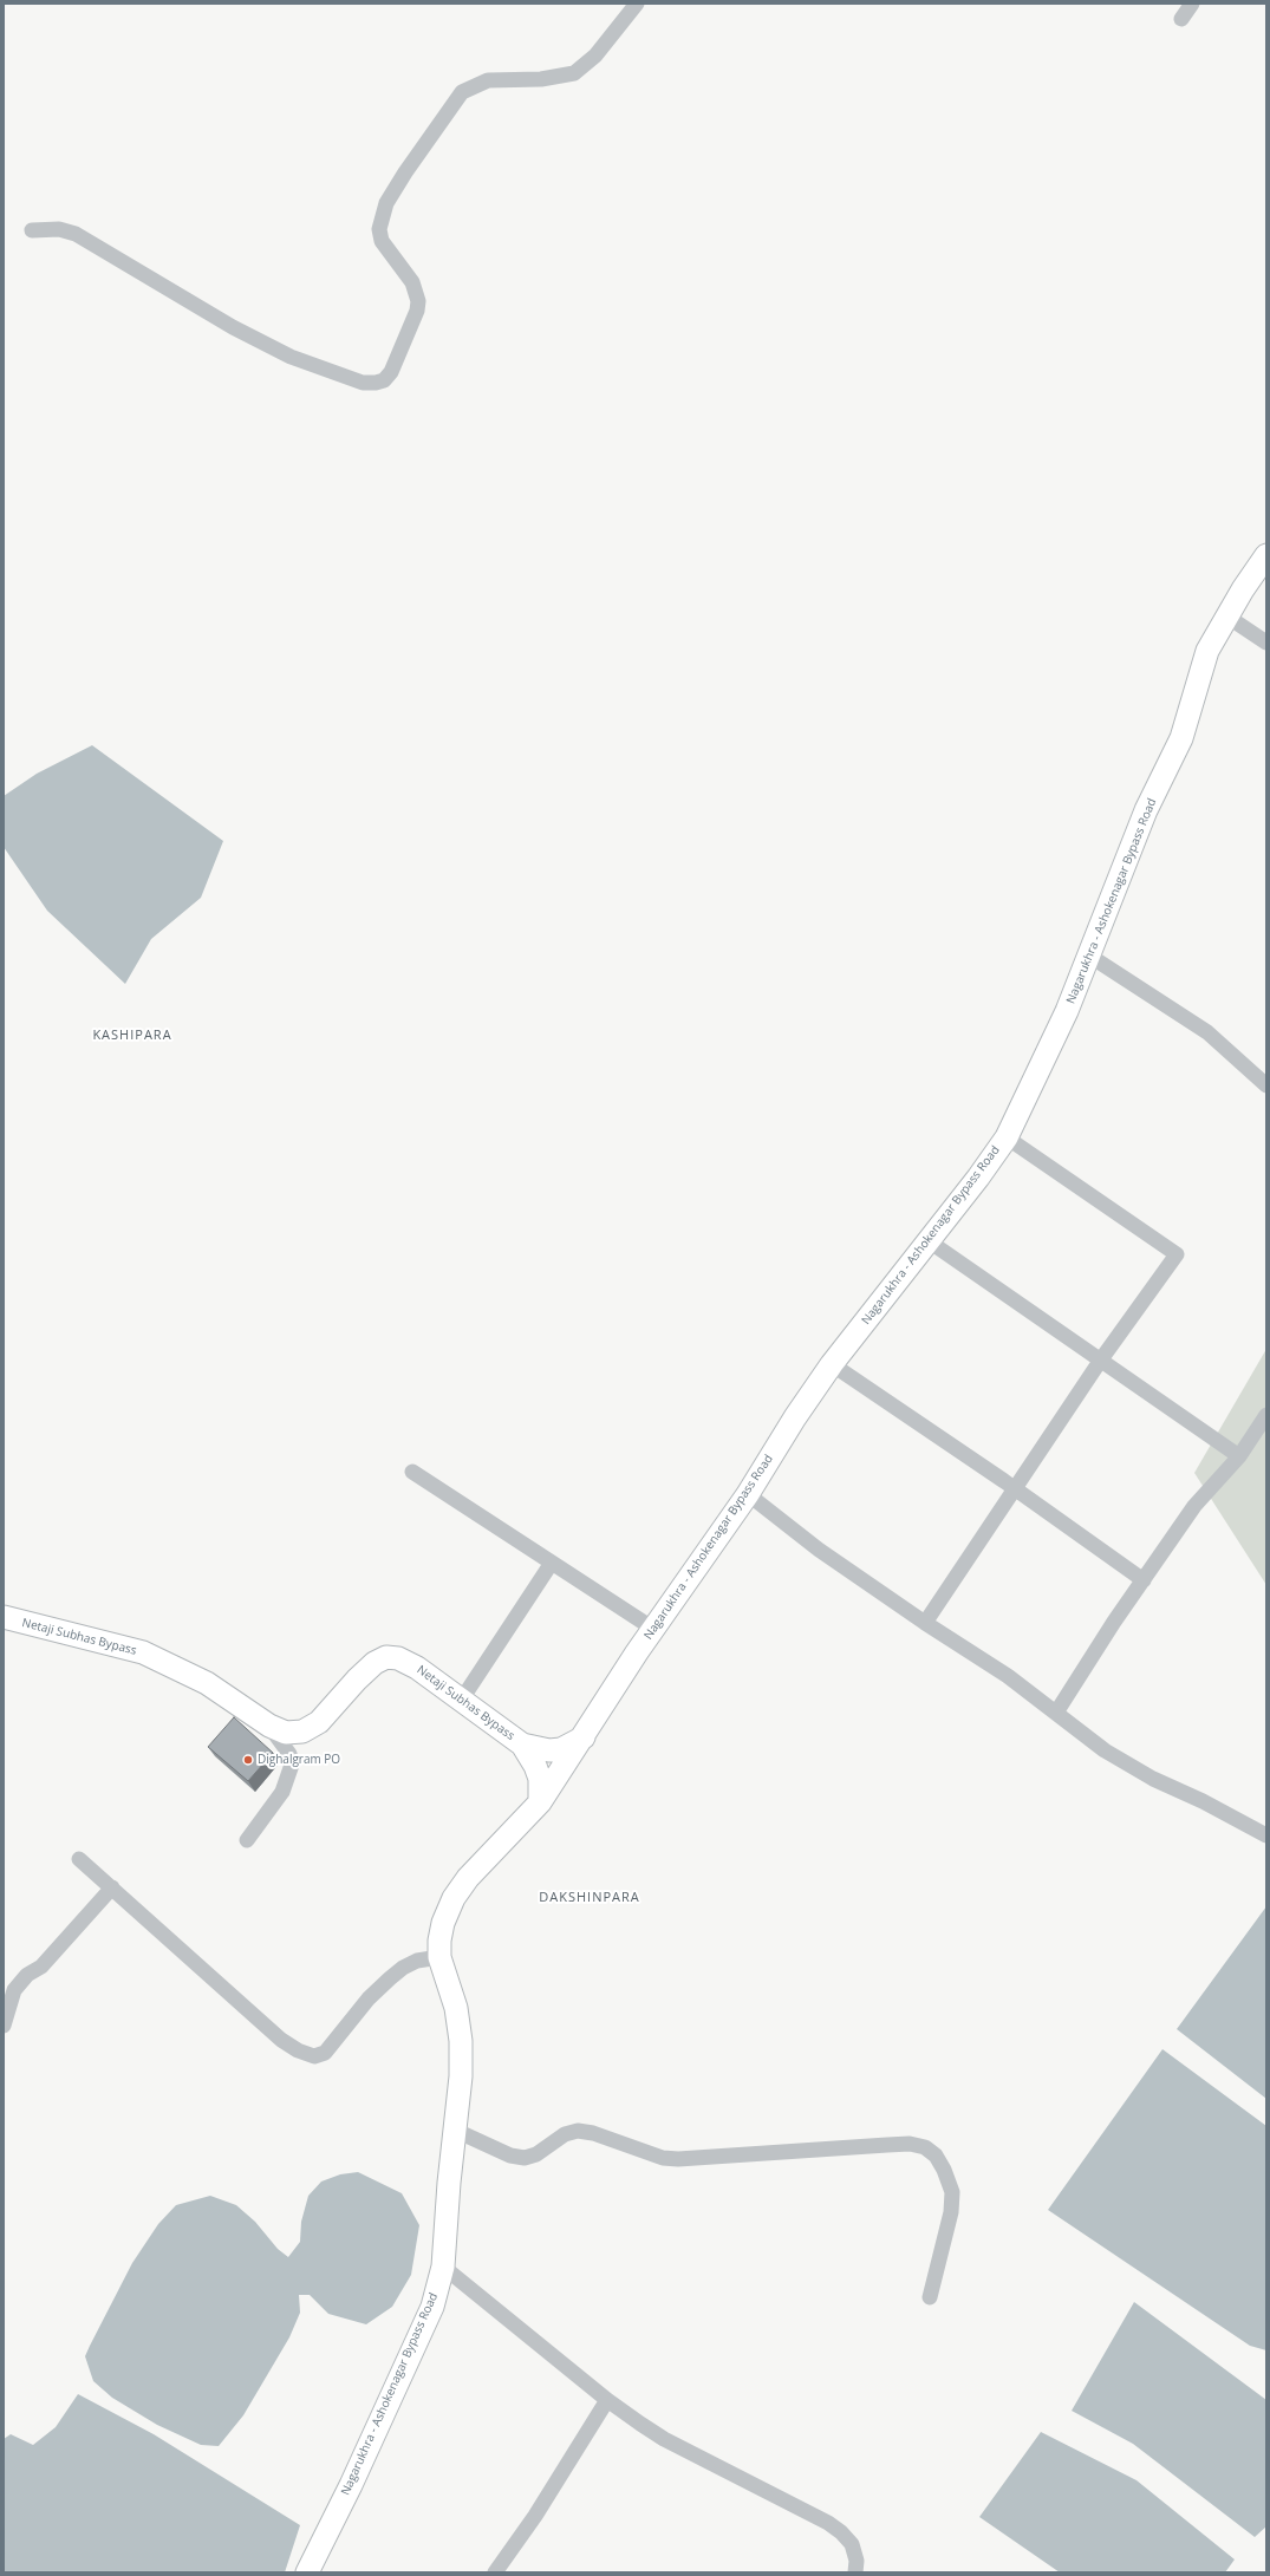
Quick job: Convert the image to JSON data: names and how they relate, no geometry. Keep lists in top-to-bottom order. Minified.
{"streets":{"main road":["Nagarukhra - Ashokenagar Bypass Road","Netaji Subhas Bypass"]},"crossings":[["Nagarukhra - Ashokenagar Bypass Road","Netaji Subhas Bypass"]],"districts":["KASHIPARA","DAKSHINPARA"],"places":["Dighalgram PO"]}
